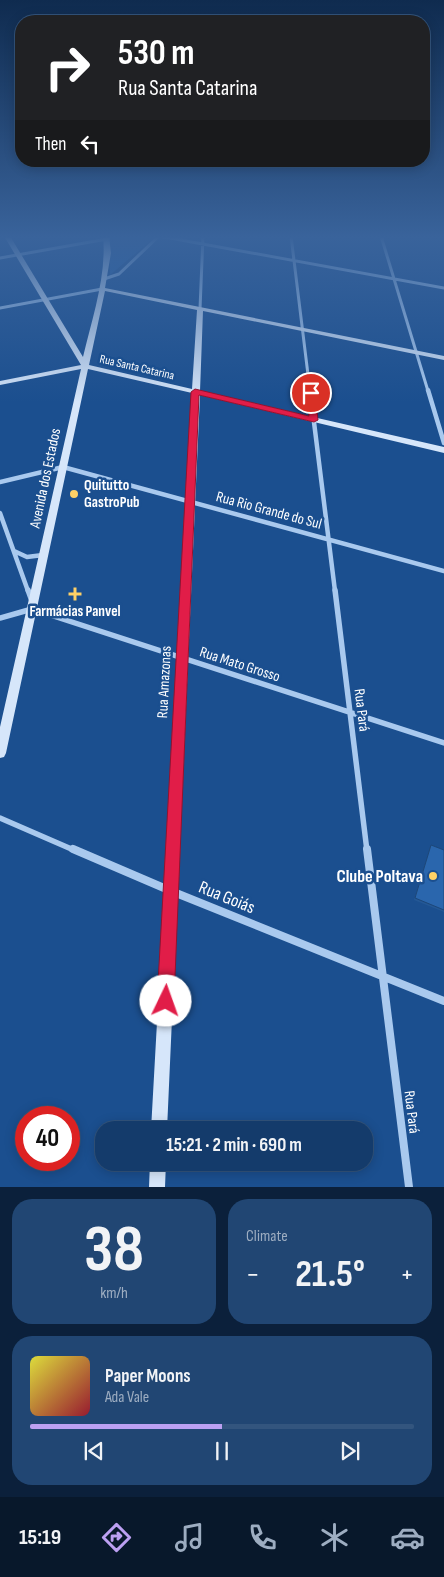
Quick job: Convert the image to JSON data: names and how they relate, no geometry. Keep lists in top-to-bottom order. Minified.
{"streets":{"street":["Rua Santa Catarina","Avenida dos Estados","Rua Rio Grande do Sul","Rua Mato Grosso","Rua Amazonas","Rua Pará","Rua Goiás"]},"crossings":[["Rua Santa Catarina","Avenida dos Estados"],["Rua Santa Catarina","Rua Amazonas"],["Rua Santa Catarina","Rua Pará"],["Avenida dos Estados","Rua Rio Grande do Sul"],["Avenida dos Estados","Rua Mato Grosso"],["Rua Rio Grande do Sul","Rua Amazonas"],["Rua Rio Grande do Sul","Rua Pará"],["Rua Mato Grosso","Rua Amazonas"],["Rua Mato Grosso","Rua Pará"],["Rua Amazonas","Rua Goiás"],["Rua Pará","Rua Goiás"]],"places":{"other":["Quitutto GastroPub","Clube Poltava"],"health":["Farmácias Panvel"]},"page":{"turn":["530 m","Rua Santa Catarina"],"then":"Then","limit":"40","trip":"15:21 · 2 min · 690 m","tile":[["38","km/h"],"Climate"],"heat":["−","21.5°","+"],"song":["Paper Moons","Ada Vale"],"tabs":"15:19"}}
